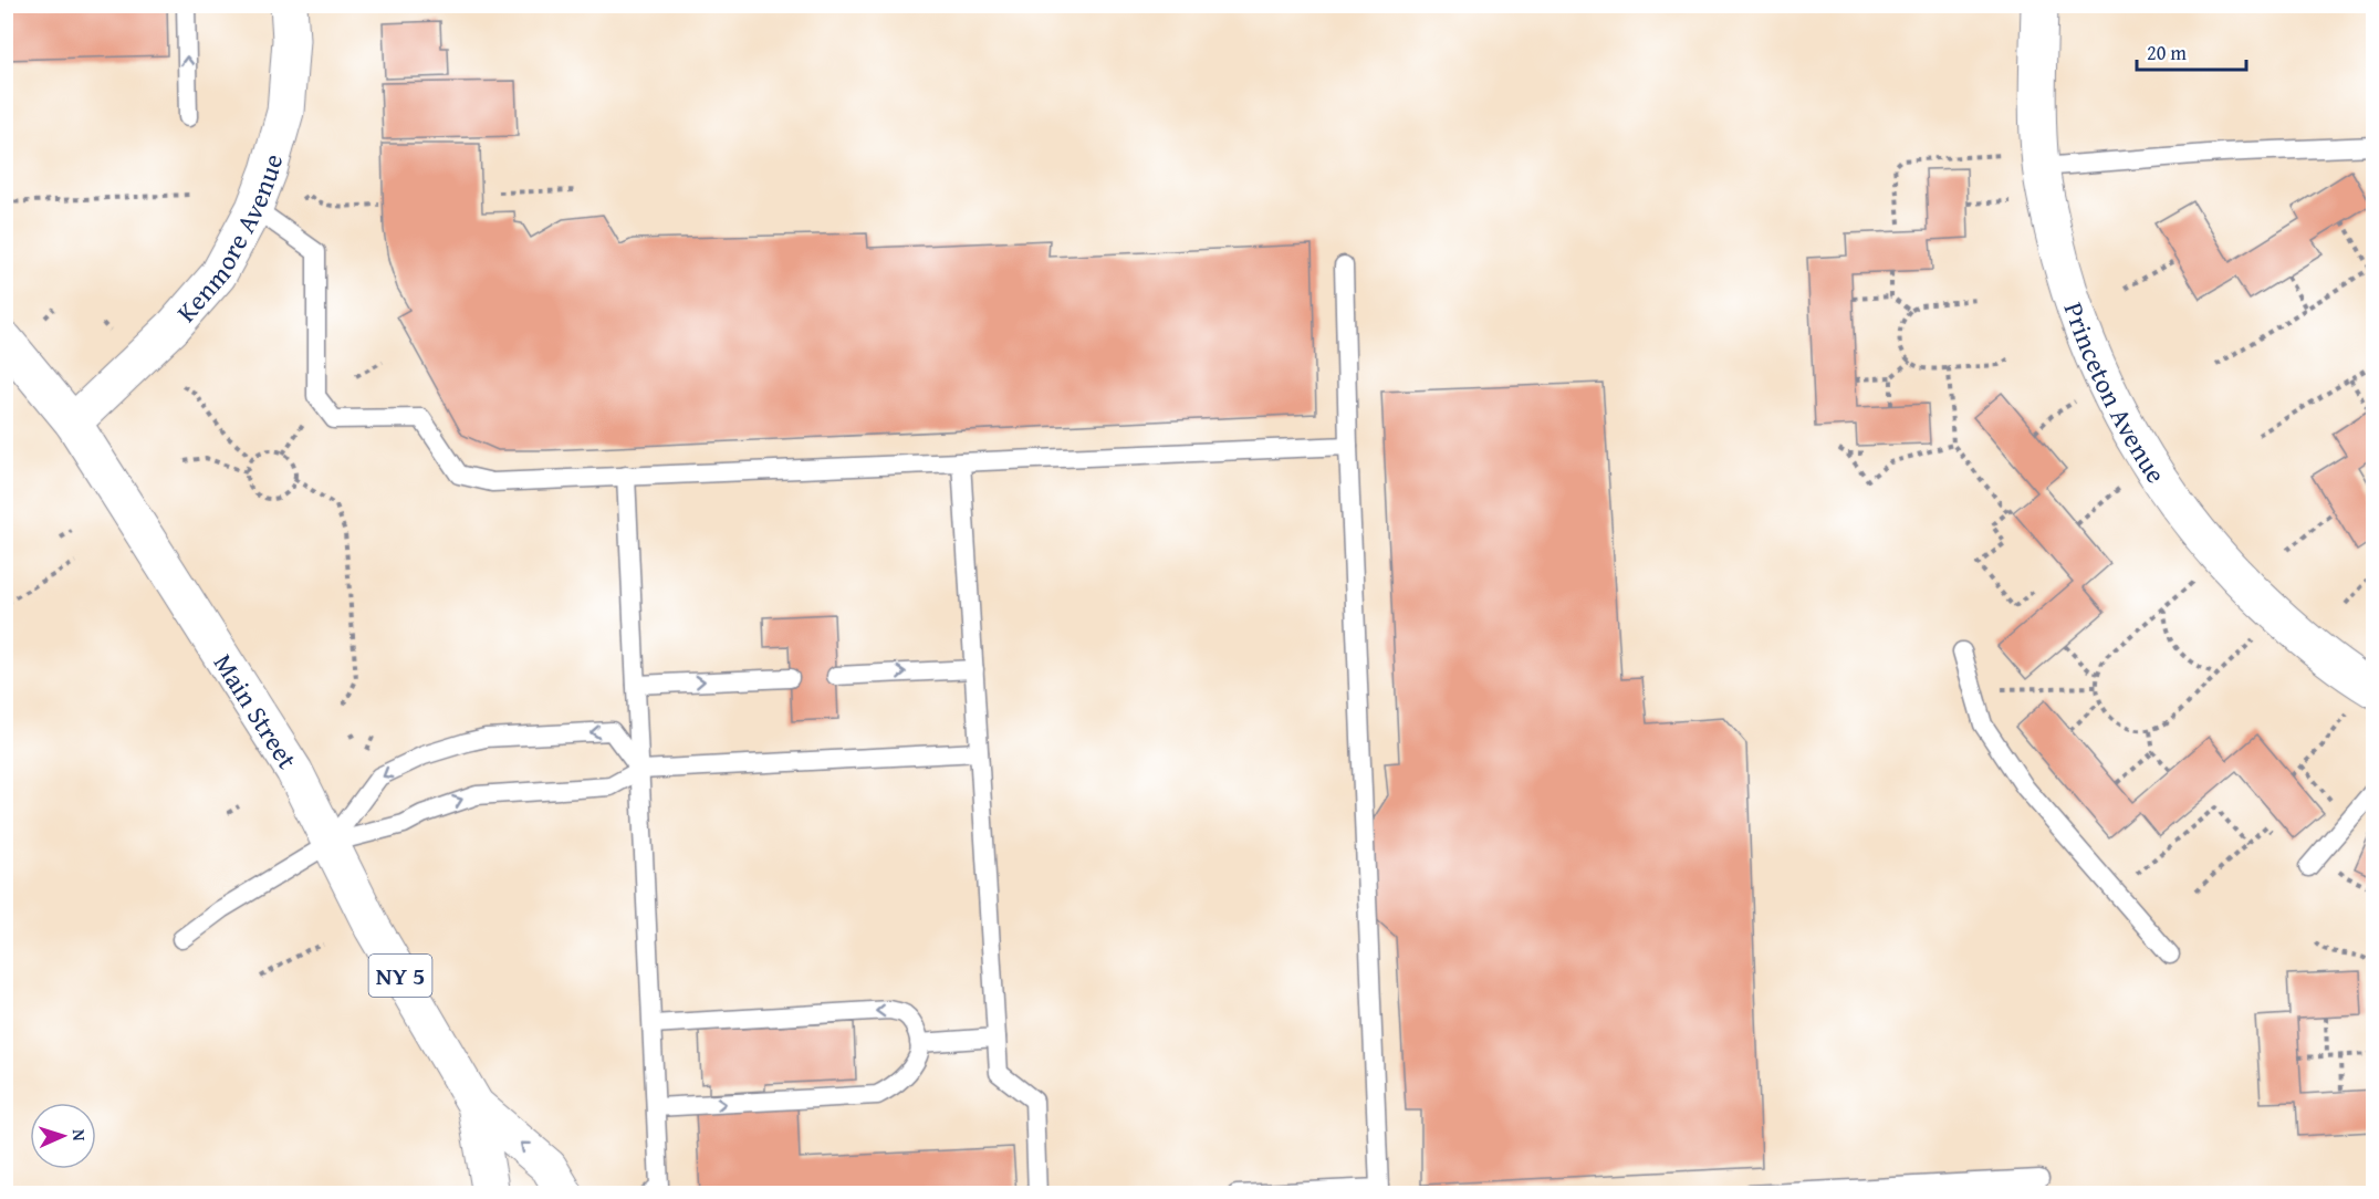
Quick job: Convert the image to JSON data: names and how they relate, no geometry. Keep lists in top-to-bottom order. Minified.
{"streets":{"main road":["Kenmore Avenue","Princeton Avenue","Main Street","NY 5"]},"crossings":[["Kenmore Avenue","Main Street"]],"scale_bar":"20 m","north":"right"}
